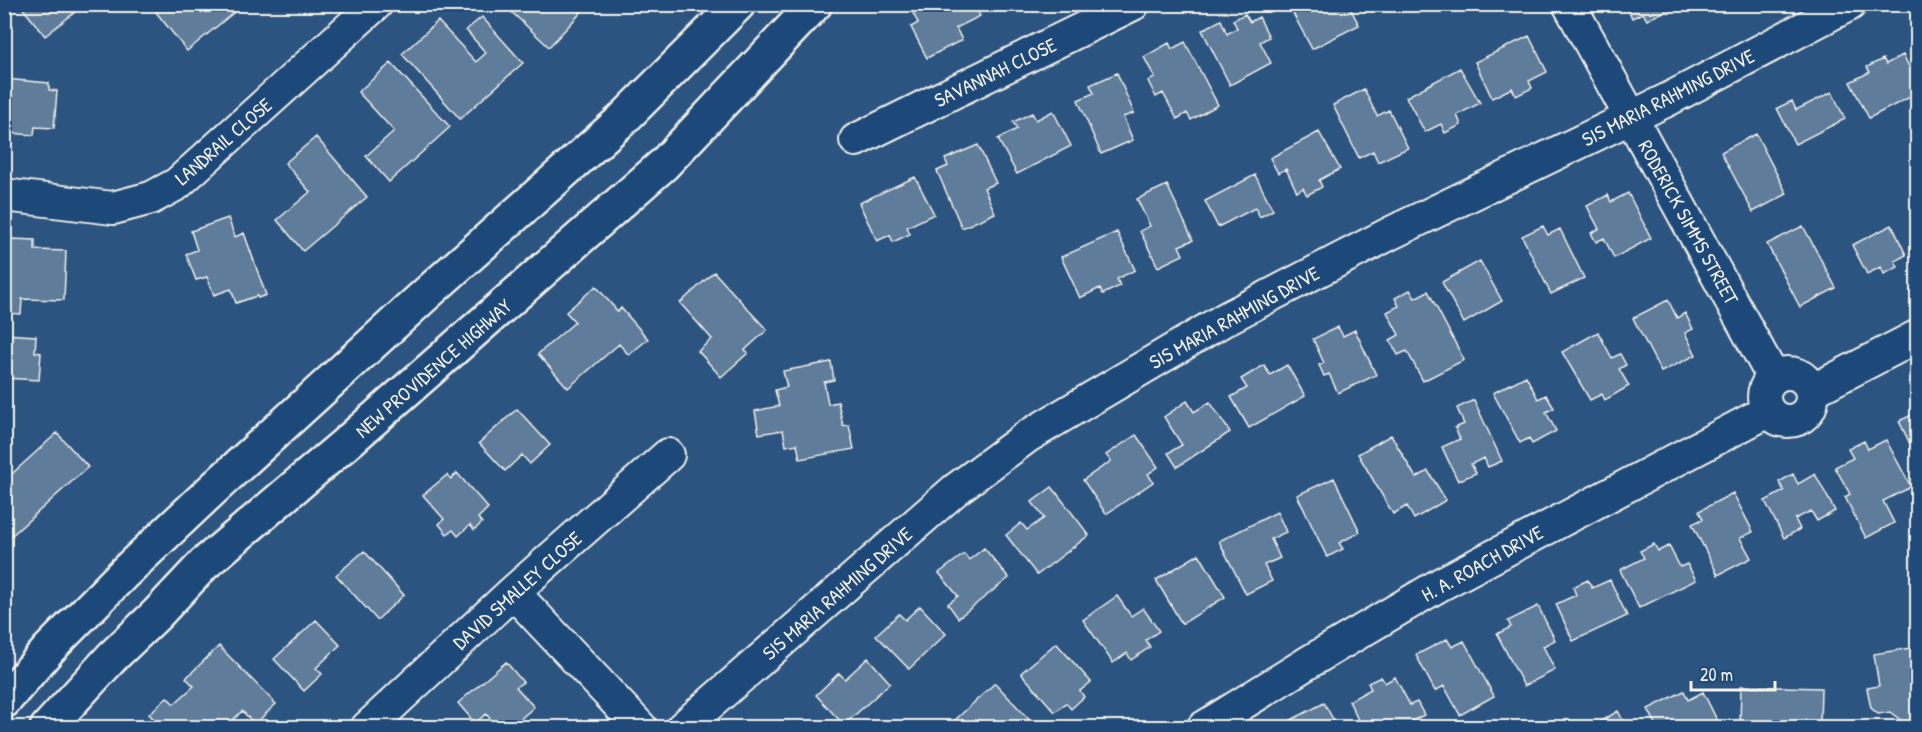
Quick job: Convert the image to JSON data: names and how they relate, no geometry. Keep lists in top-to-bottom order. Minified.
{"streets":{"highway":["NEW PROVIDENCE HIGHWAY"],"street":["SAVANNAH CLOSE","SIS MARIA RAHMING DRIVE","LANDRAIL CLOSE","RODERICK SIMMS STREET","H. A. ROACH DRIVE","DAVID SMALLEY CLOSE"]},"crossings":[["SIS MARIA RAHMING DRIVE","RODERICK SIMMS STREET"],["RODERICK SIMMS STREET","H. A. ROACH DRIVE"]],"scale_bar":"20 m"}
